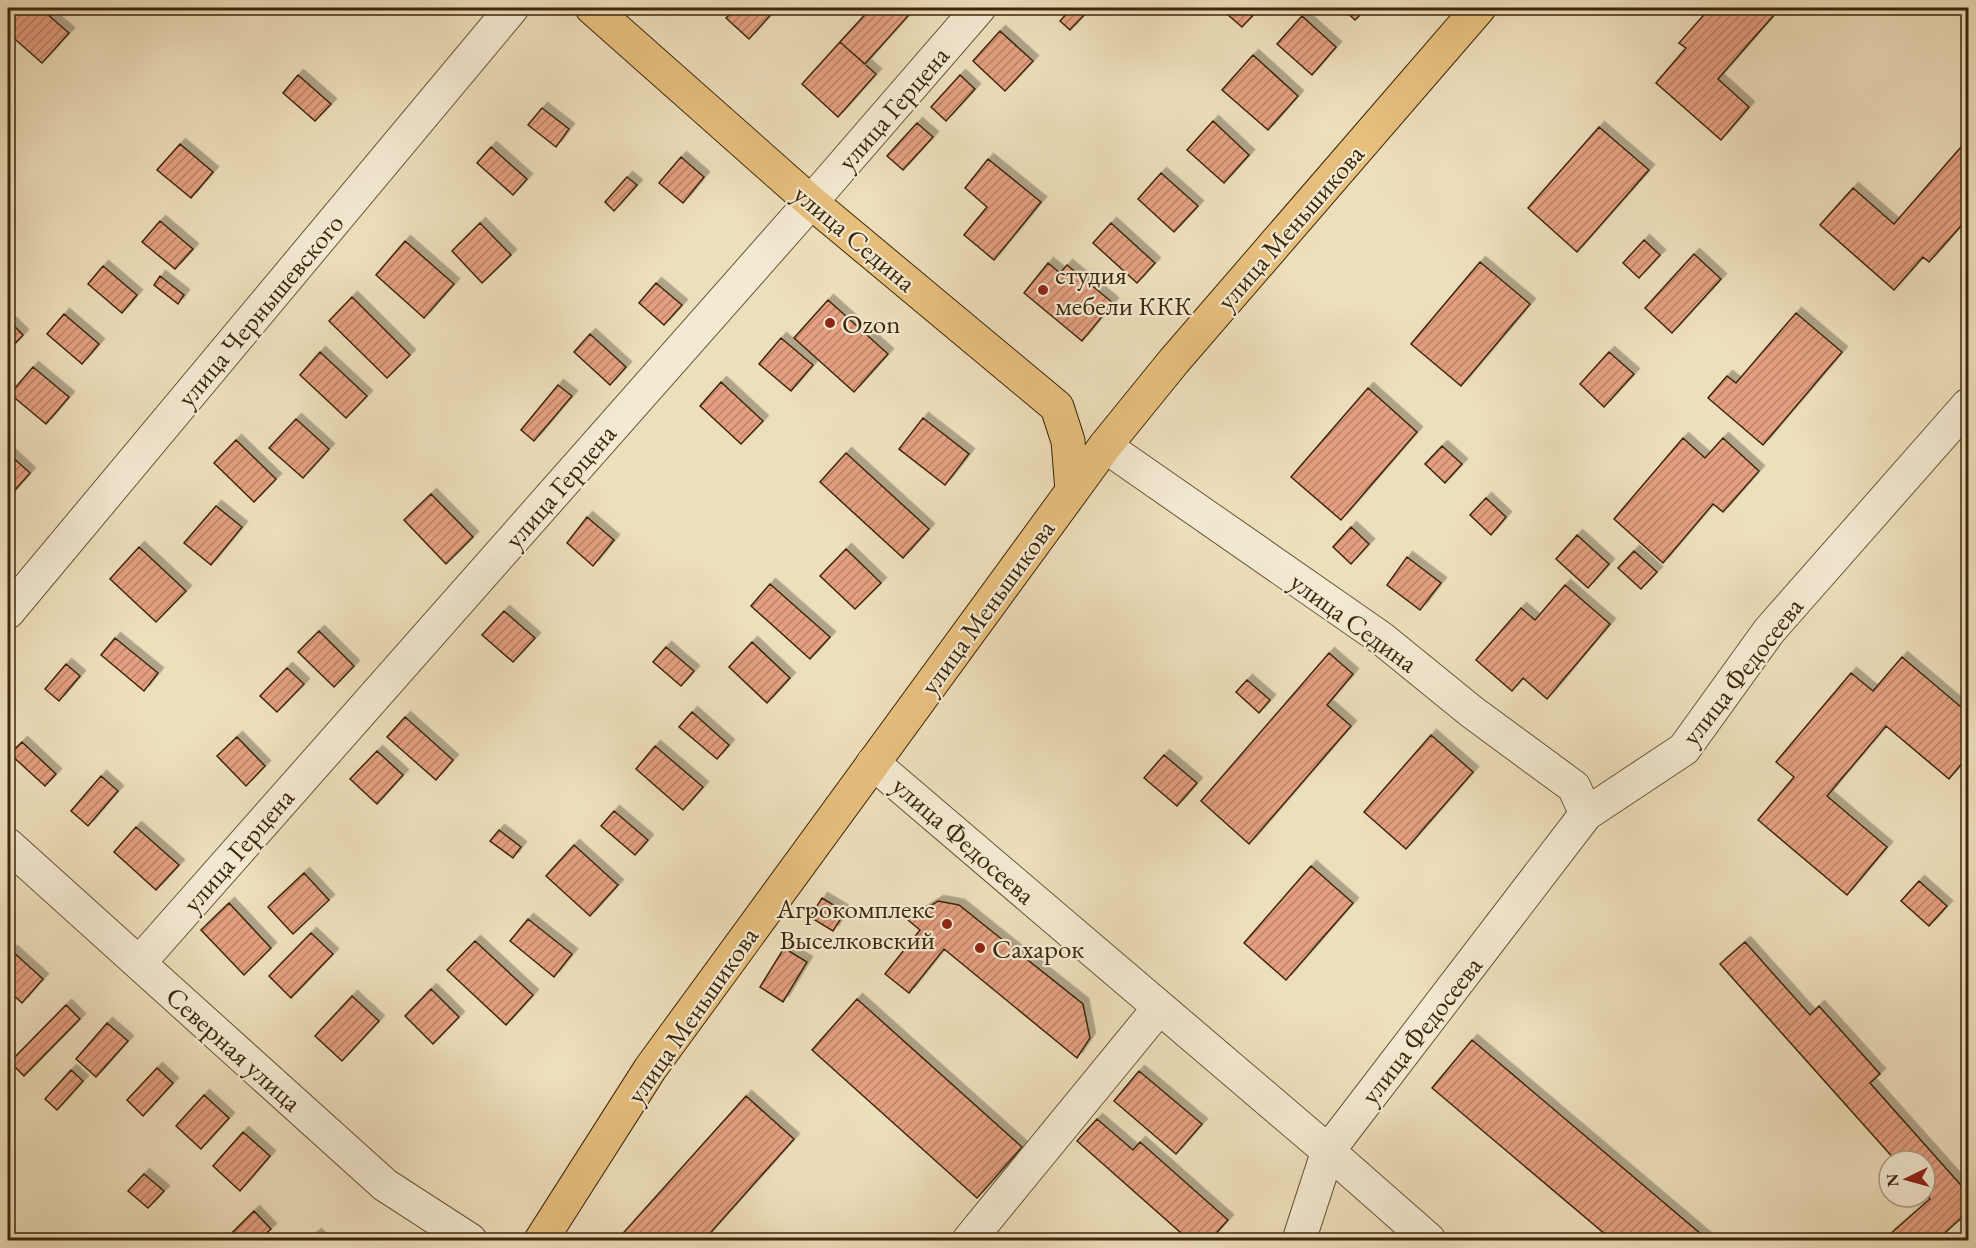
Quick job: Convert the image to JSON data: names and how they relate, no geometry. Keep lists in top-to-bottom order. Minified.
{"streets":{"main road":["улица Меньшикова","улица Седина"],"street":["улица Герцена","улица Чернышевского","улица Федосеева","Северная улица"]},"crossings":[["улица Герцена","улица Седина"],["улица Герцена","Северная улица"],["улица Меньшикова","улица Седина"],["улица Меньшикова","улица Федосеева"],["улица Седина","улица Федосеева"]],"places":["студия мебели ККК","Ozon","Агрокомплекс Выселковский","Сахарок"],"north":"left"}
